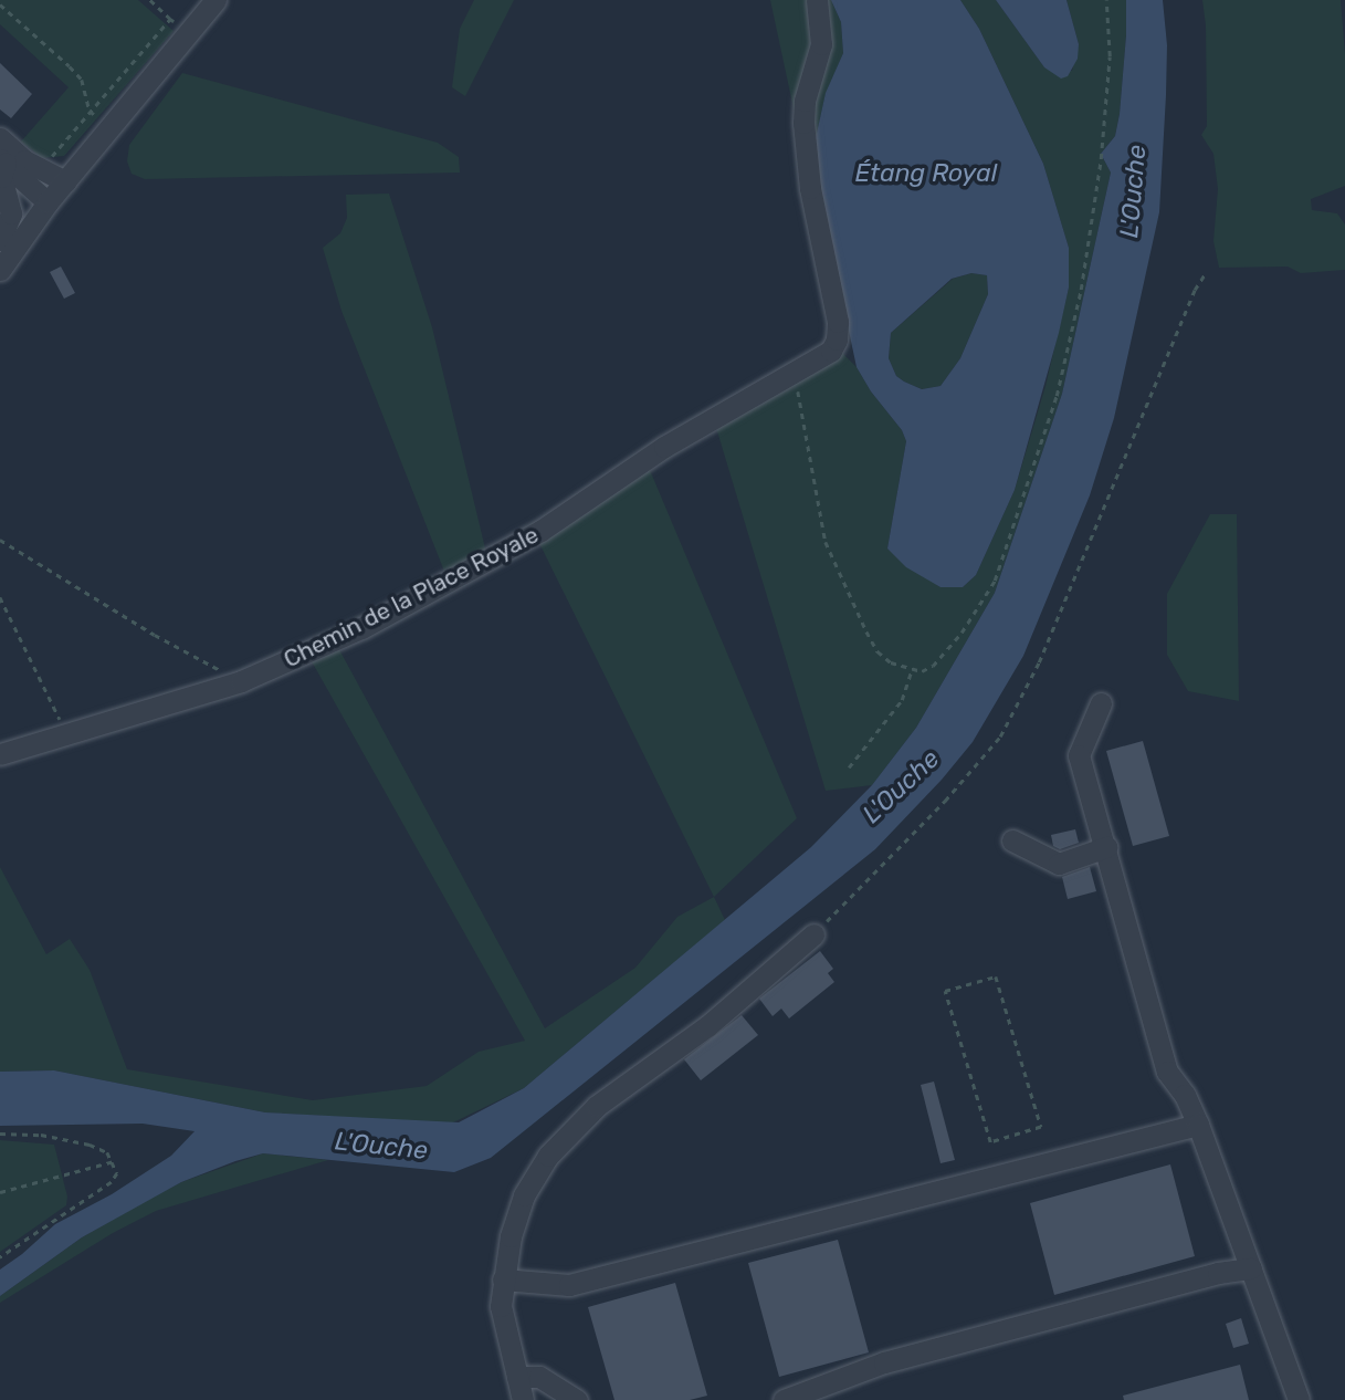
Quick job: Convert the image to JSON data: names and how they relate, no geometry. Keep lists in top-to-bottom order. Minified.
{"streets":{"street":["Chemin de la Place Royale"]},"water":["Étang Royal","L'Ouche"]}
